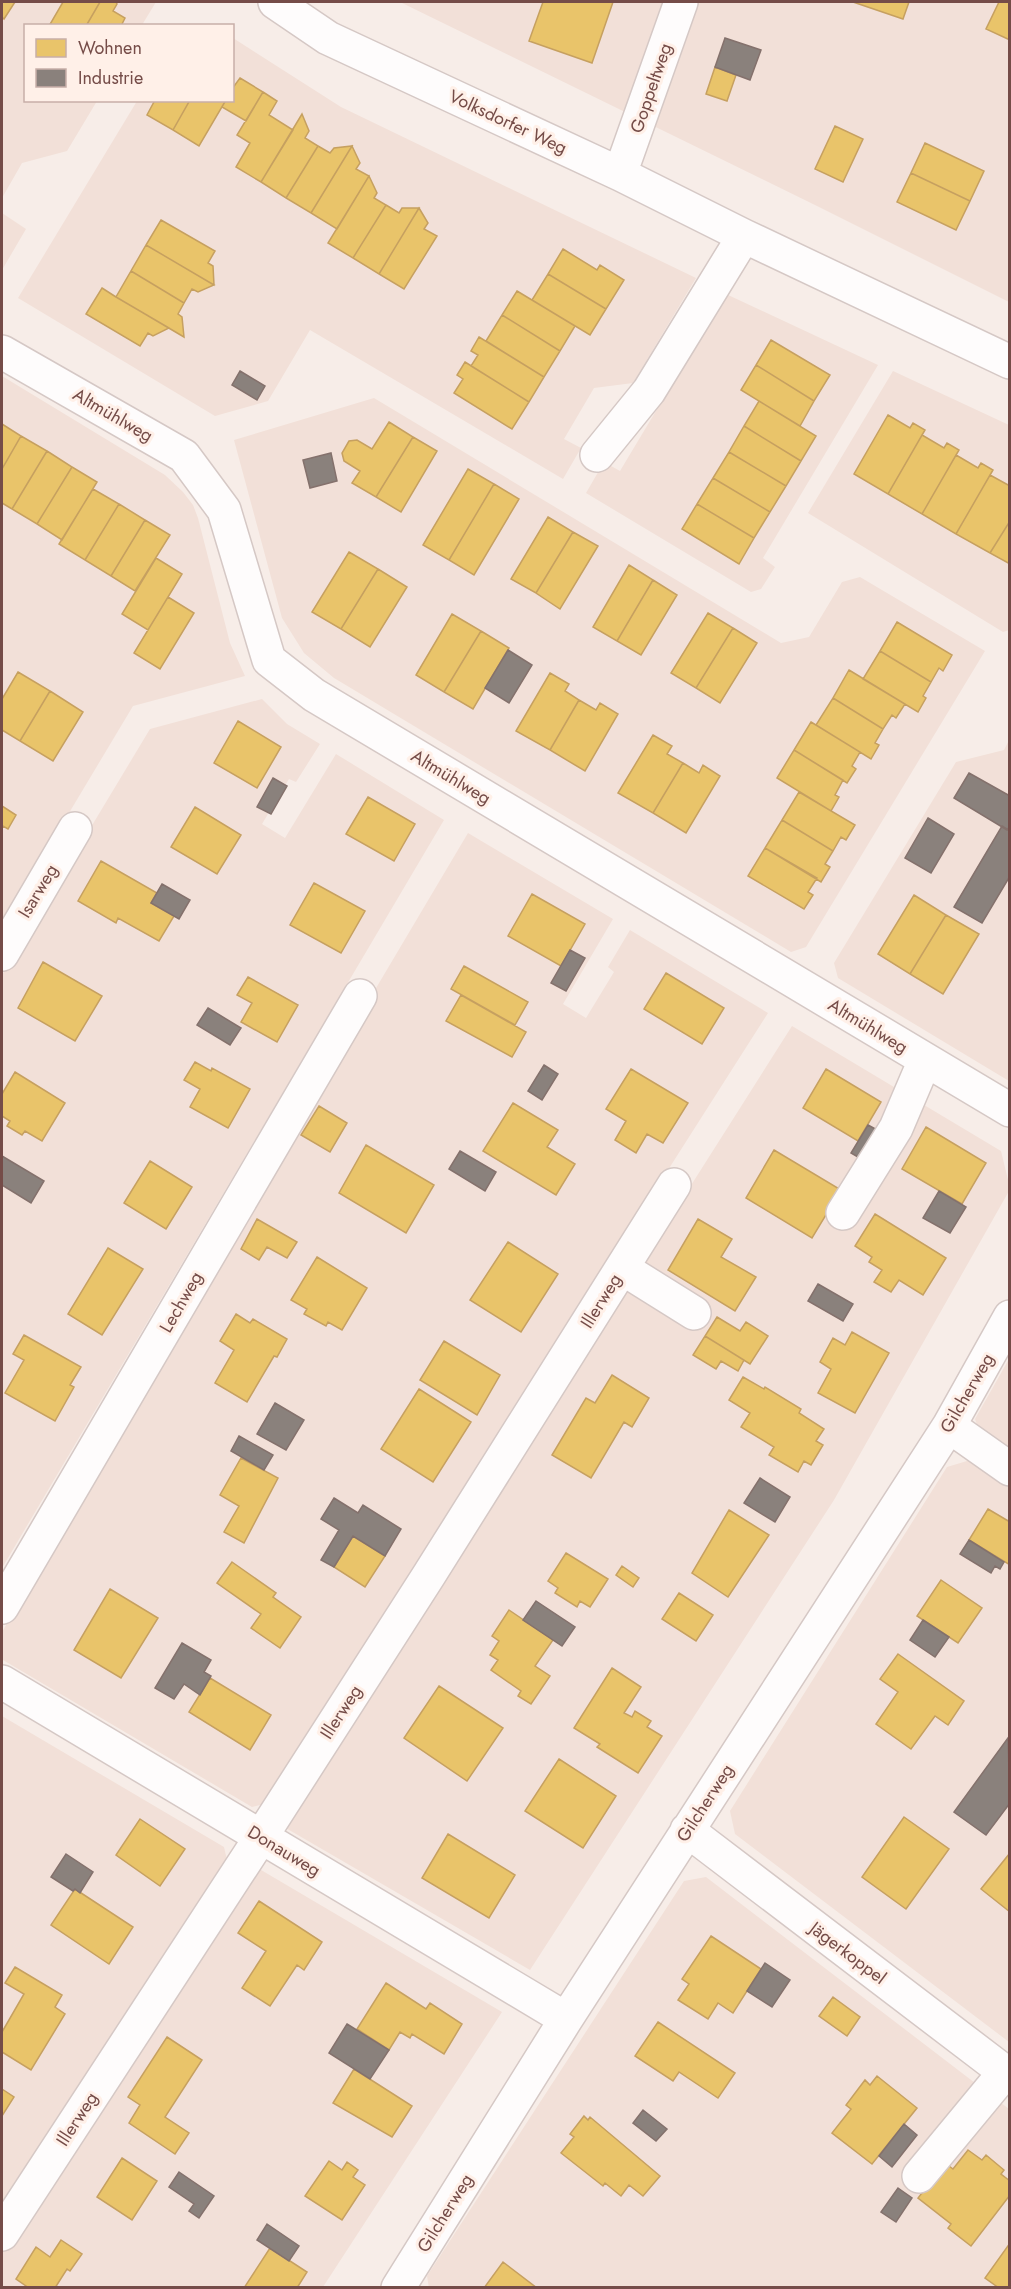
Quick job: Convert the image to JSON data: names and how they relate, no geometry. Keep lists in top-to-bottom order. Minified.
{"streets":{"street":["Goppeltweg","Volksdorfer Weg","Altmühlweg","Isarweg","Illerweg","Lechweg","Gilcherweg","Donauweg","Jägerkoppel"]},"crossings":[["Goppeltweg","Volksdorfer Weg"],["Illerweg","Donauweg"],["Gilcherweg","Donauweg"],["Gilcherweg","Jägerkoppel"]],"legend":["Wohnen","Industrie"]}
